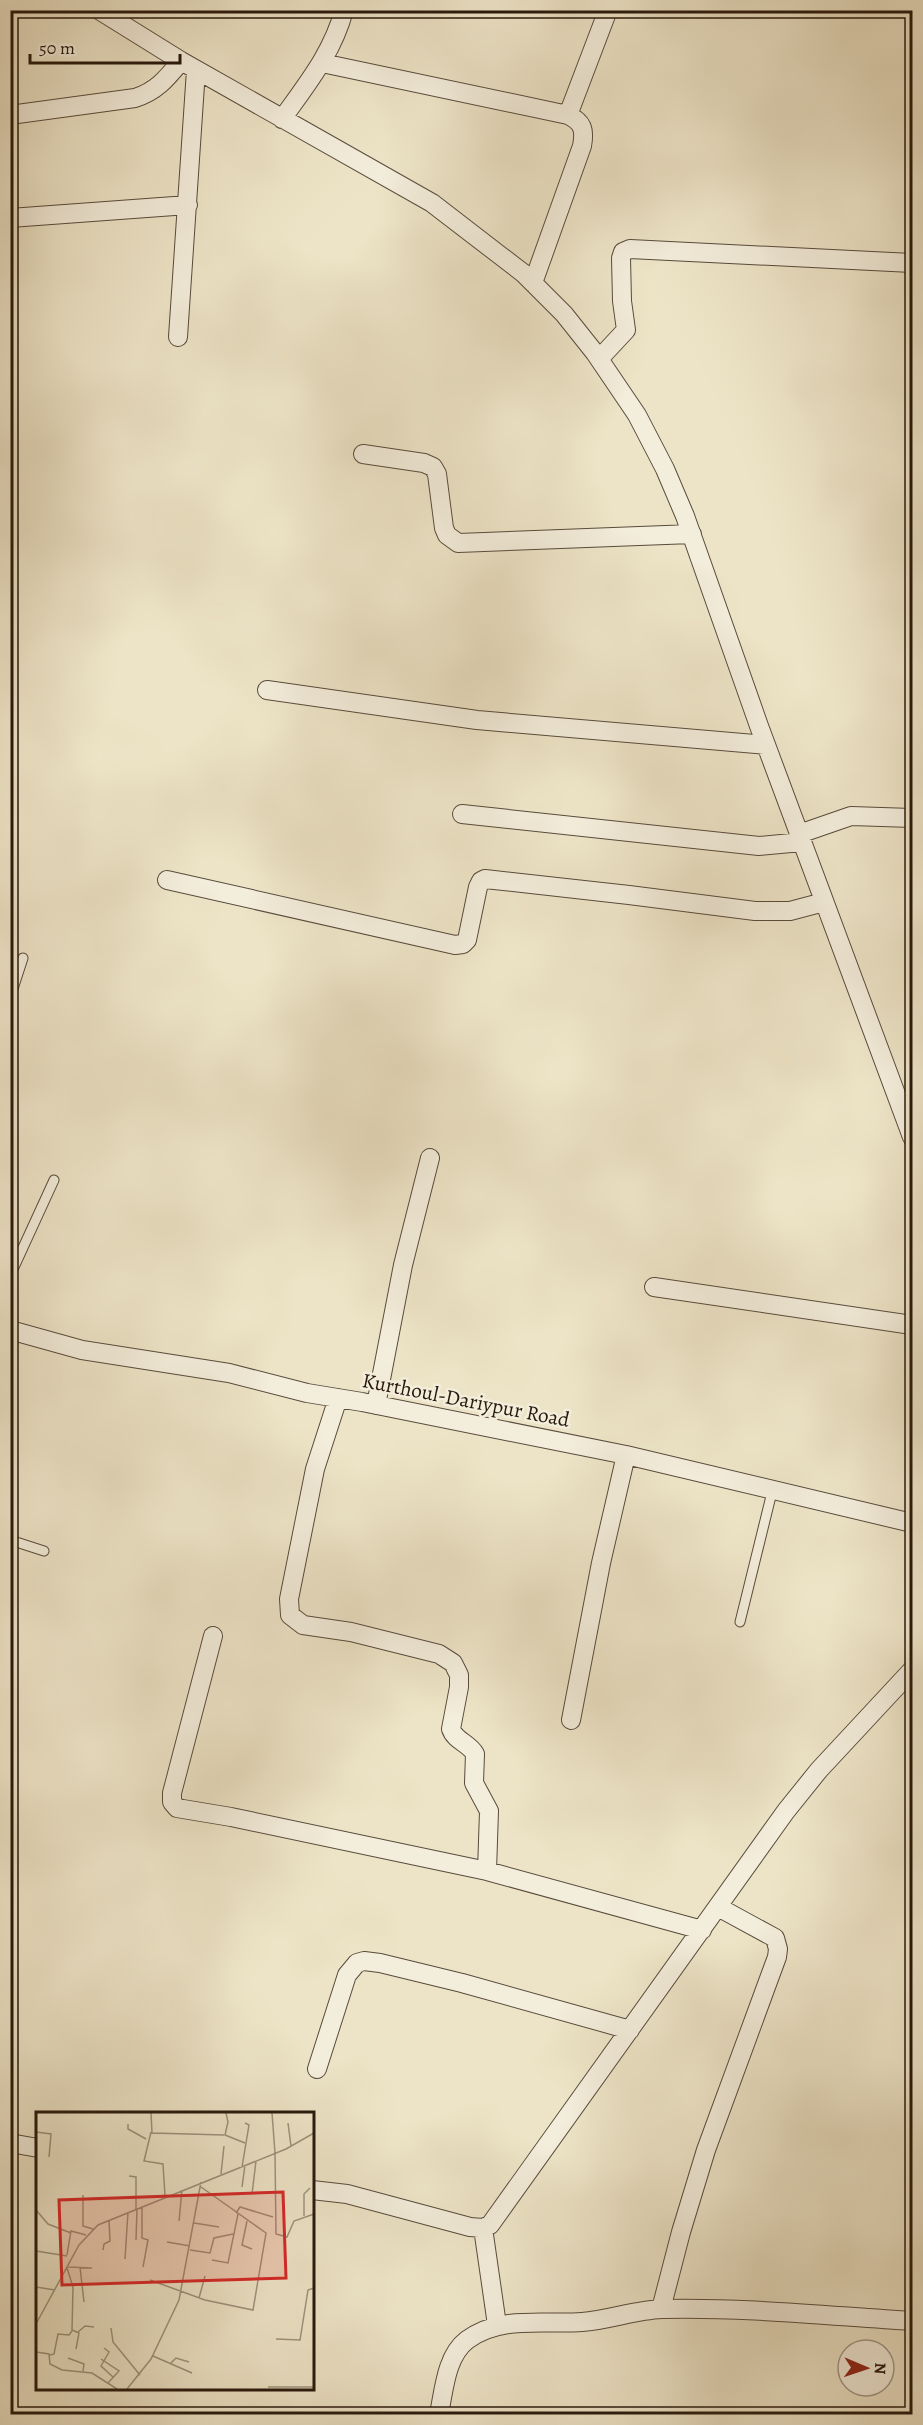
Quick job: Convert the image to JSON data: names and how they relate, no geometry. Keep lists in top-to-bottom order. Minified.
{"streets":{"street":["Kurthoul-Dariypur Road"]},"scale_bar":"50 m","north":"right"}
